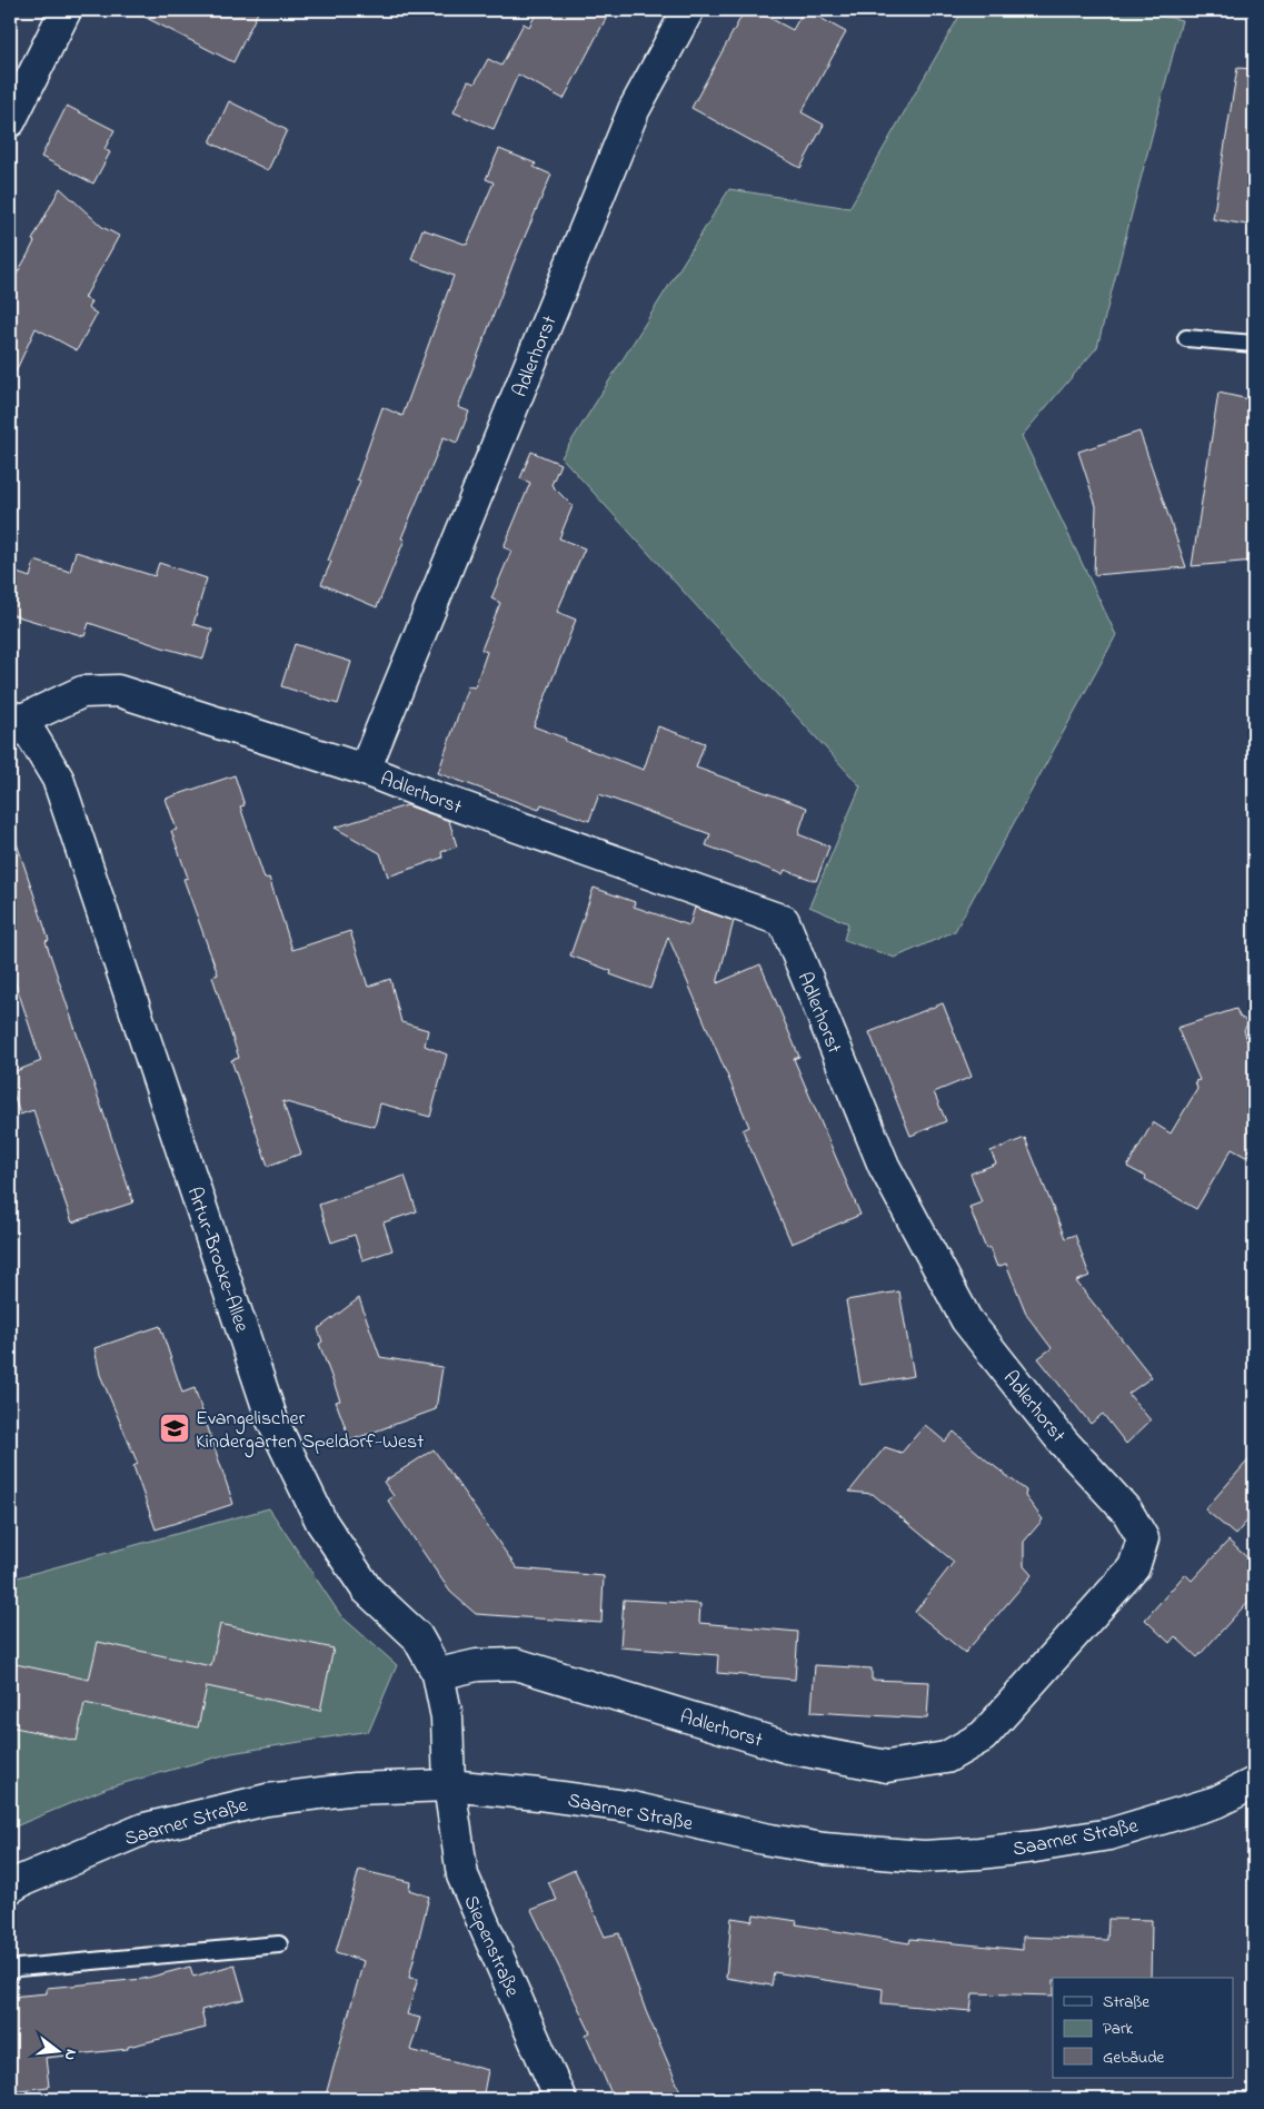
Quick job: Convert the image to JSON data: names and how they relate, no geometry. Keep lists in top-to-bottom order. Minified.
{"streets":{"street":["Adlerhorst","Artur-Brocke-Allee","Saarner Straße","Siepenstraße"]},"crossings":[["Adlerhorst","Artur-Brocke-Allee"],["Artur-Brocke-Allee","Saarner Straße"],["Artur-Brocke-Allee","Siepenstraße"],["Saarner Straße","Siepenstraße"]],"places":{"school or university":["Evangelischer Kindergarten Speldorf-West"]},"legend":["Straße","Park","Gebäude"],"north":"right"}
